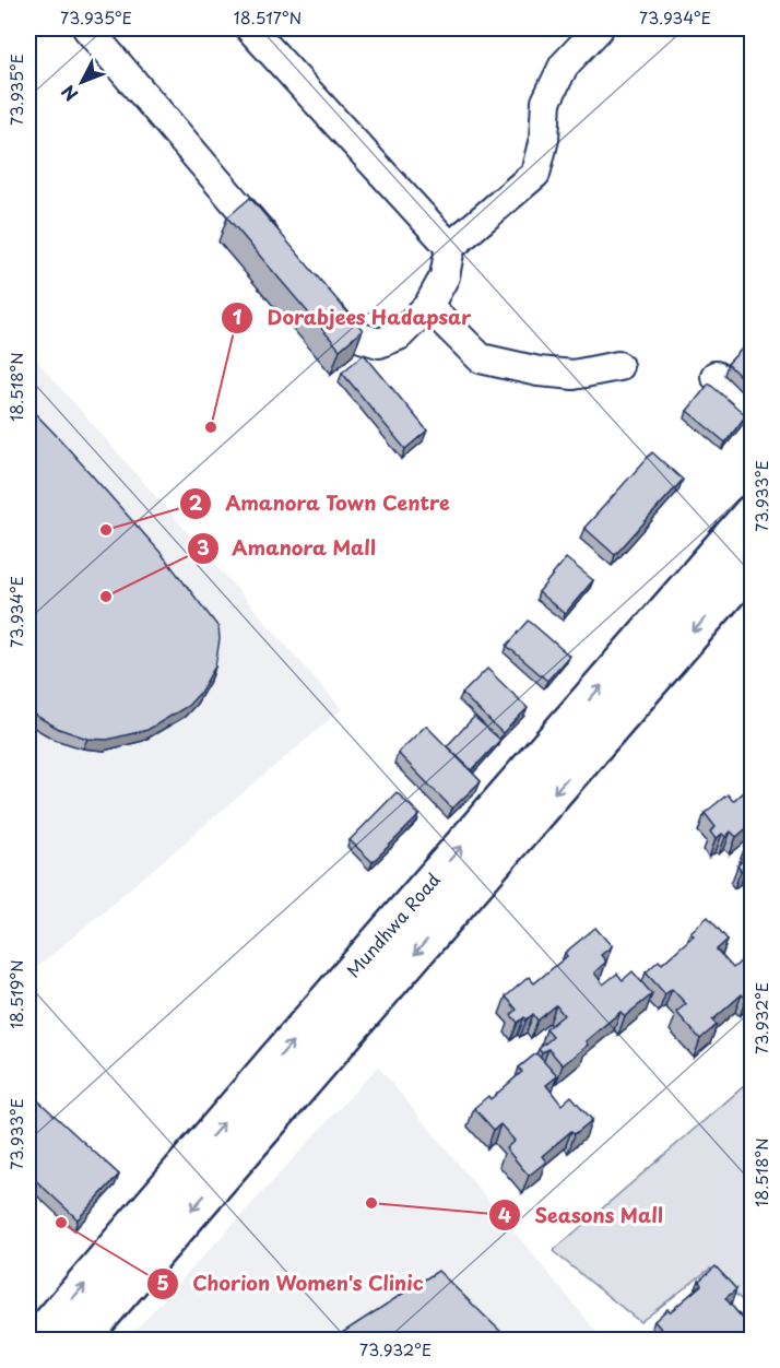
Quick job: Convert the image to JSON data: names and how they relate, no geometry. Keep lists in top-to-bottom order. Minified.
{"streets":{"highway":["Mundhwa Road"]},"places":["Dorabjees Hadapsar","Amanora Town Centre","Amanora Mall","Seasons Mall","Chorion Women's Clinic"],"north":"bottom left","coordinates":["73.935°E","18.517°N","73.934°E","18.518°N","73.933°E","18.519°N","73.932°E"]}
